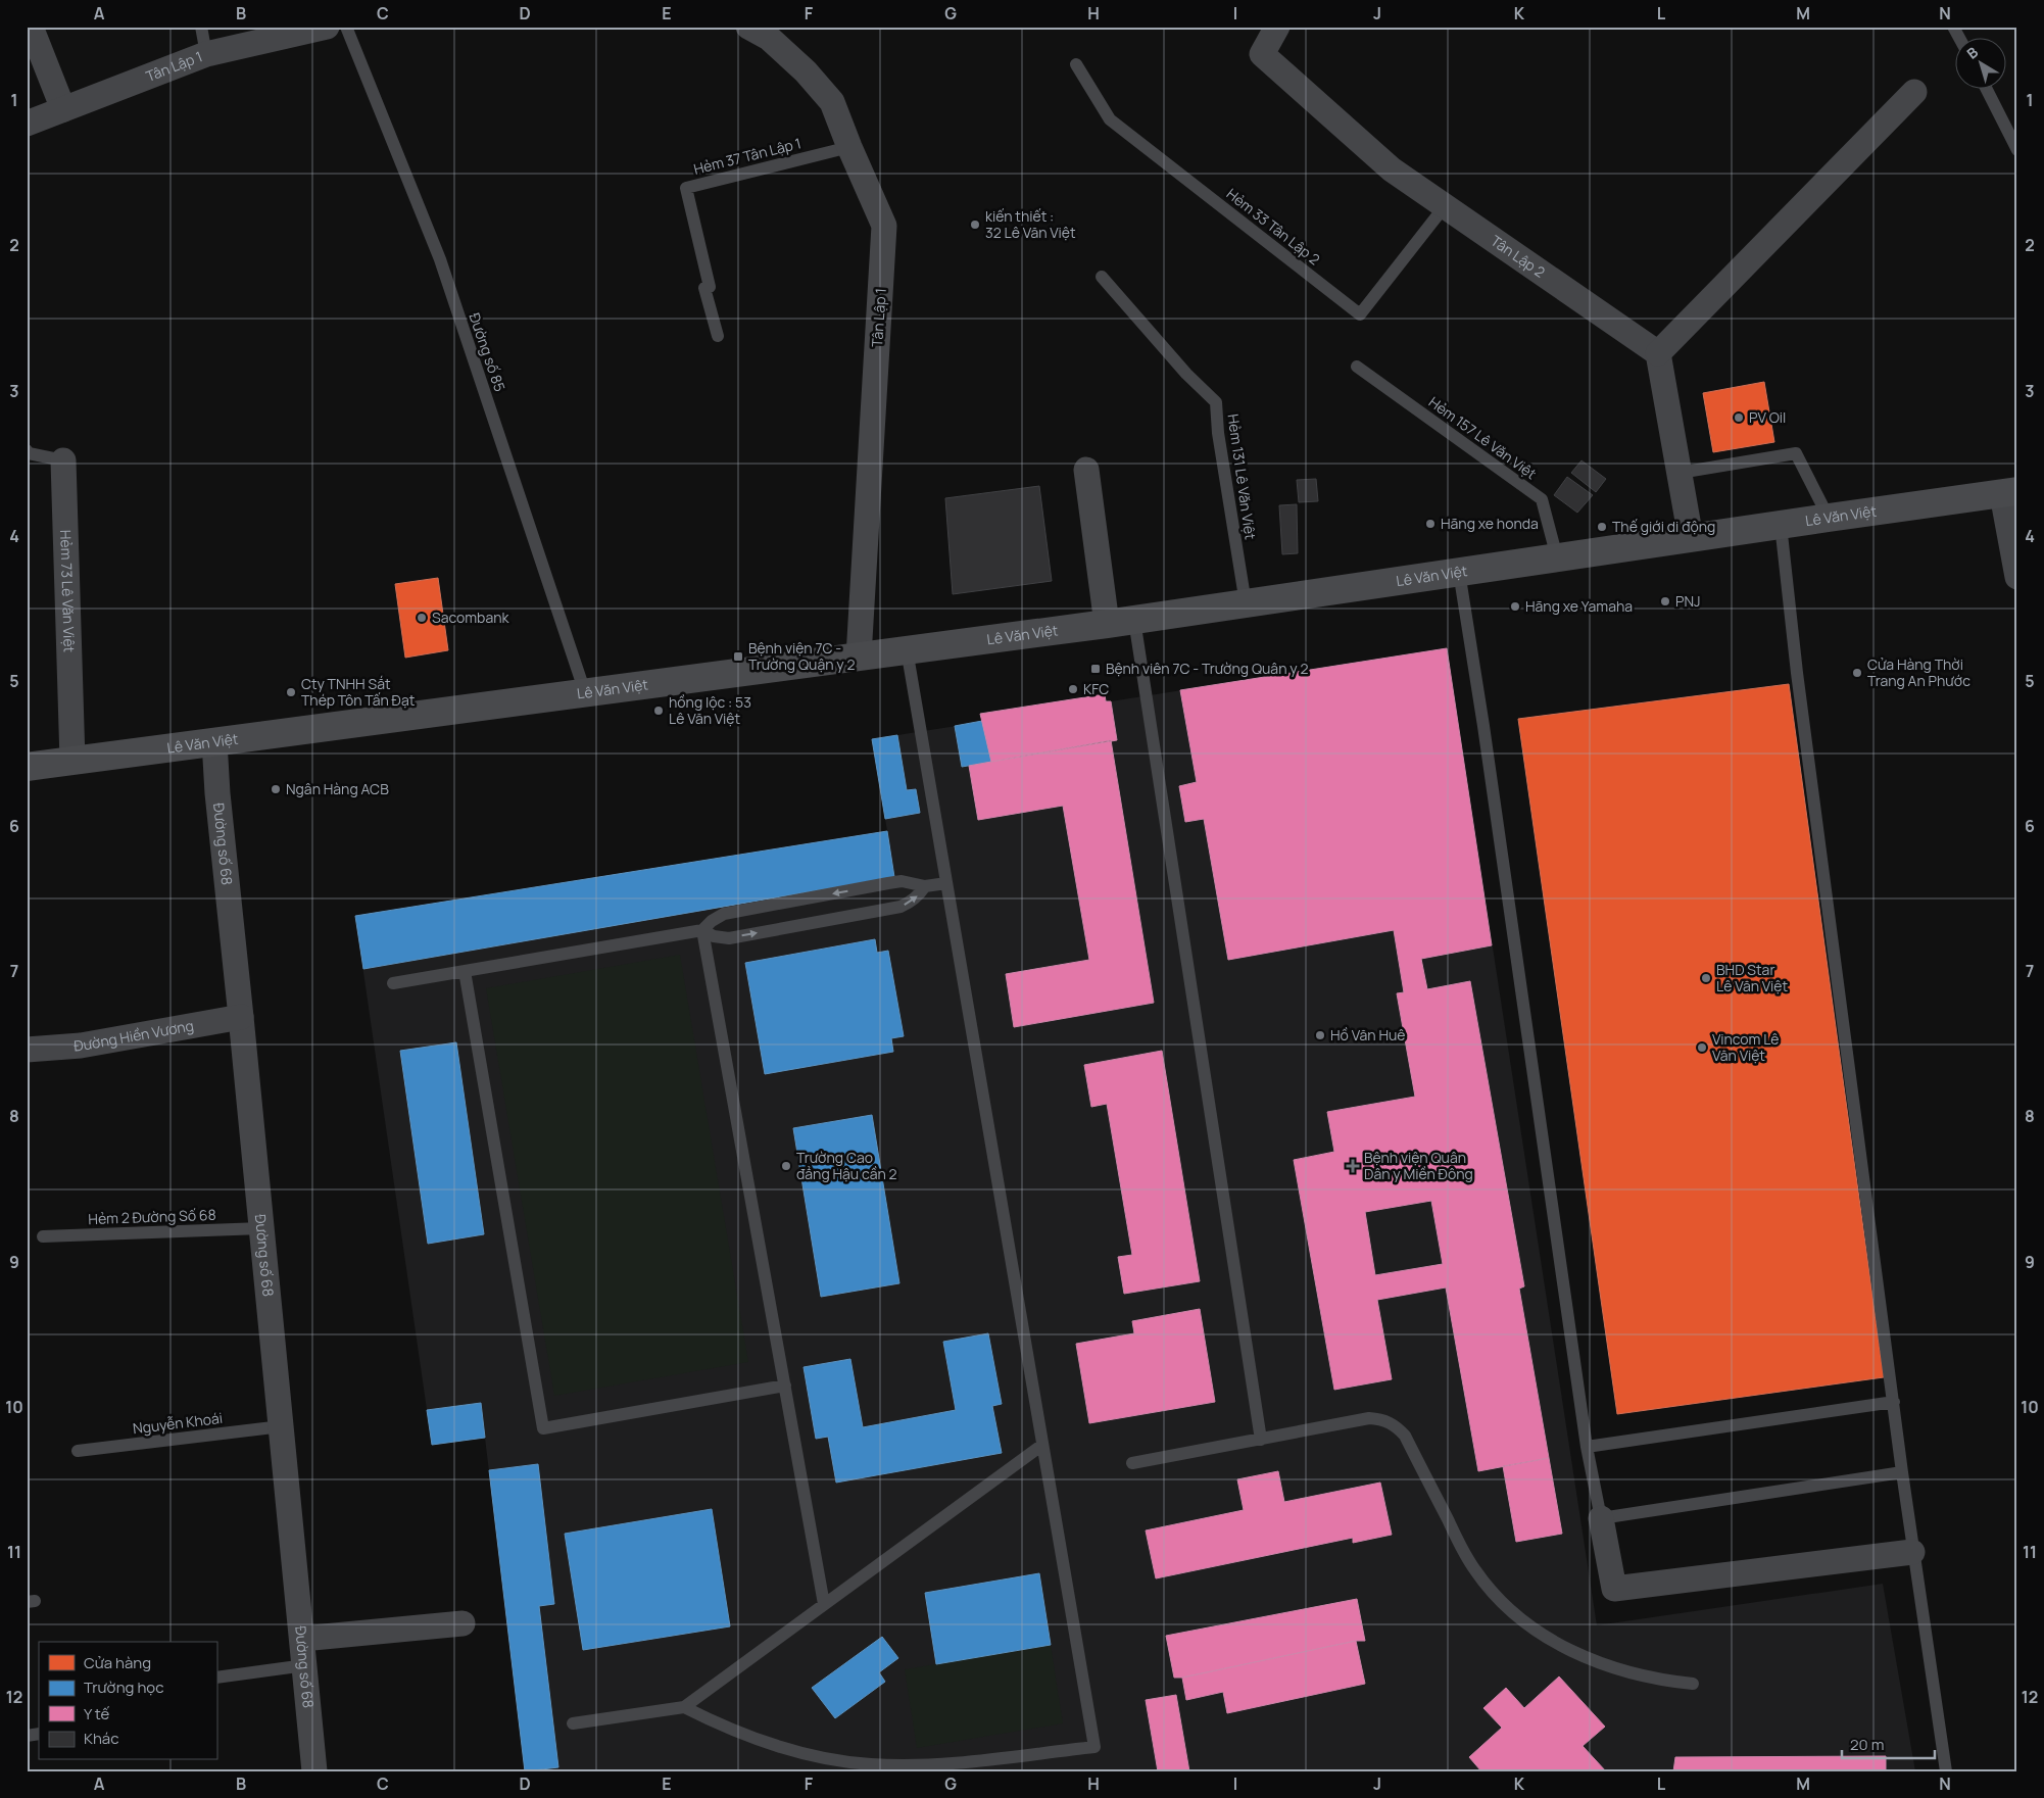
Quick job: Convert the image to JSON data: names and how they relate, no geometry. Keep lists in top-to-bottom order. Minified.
{"streets":{"main road":["Lê Văn Việt"],"street":["Tân Lập 1","Tân Lập 2","Hẻm 73 Lê Văn Việt","Đường số 68","Đường Hiền Vương"],"lane":["Hẻm 37 Tân Lập 1","Hẻm 33 Tân Lập 2","Đường số 85","Hẻm 157 Lê Văn Việt","Hẻm 131 Lê Văn Việt","Hẻm 2 Đường Số 68","Nguyễn Khoái"]},"crossings":[["Tân Lập 1","Hẻm 37 Tân Lập 1"],["Tân Lập 1","Lê Văn Việt"],["Hẻm 33 Tân Lập 2","Tân Lập 2"],["Đường số 85","Lê Văn Việt"],["Hẻm 157 Lê Văn Việt","Lê Văn Việt"],["Hẻm 131 Lê Văn Việt","Lê Văn Việt"],["Lê Văn Việt","Hẻm 73 Lê Văn Việt"],["Lê Văn Việt","Đường số 68"],["Đường số 68","Đường Hiền Vương"],["Đường số 68","Hẻm 2 Đường Số 68"],["Đường số 68","Nguyễn Khoái"]],"places":{"other":["kiến thiết : 32 Lê Văn Việt","PV Oil","Hãng xe honda","Thế giới di động","PNJ","Hãng xe Yamaha","Sacombank","Cửa Hàng Thời Trang An Phước","KFC","Cty TNHH Sắt Thép Tôn Tấn Đạt","hồng lộc : 53 Lê Văn Việt","Ngân Hàng ACB","BHD Star Lê Văn Việt","Hồ Văn Huê","Vincom Lê Văn Việt","Trường Cao đẳng Hậu cần 2"],"transit":["Bệnh viện 7C - Trường Quận y 2","Bệnh viên 7C - Trường Quân y 2"],"health":["Bệnh viện Quân Dân y Miền Đông"]},"legend":["Cửa hàng","Trường học","Y tế","Khác"],"scale_bar":"20 m","north":"top left","grid":{"columns":["A","B","C","D","E","F","G","H","I","J","K","L","M","N"],"rows":["1","2","3","4","5","6","7","8","9","10","11","12"]}}
